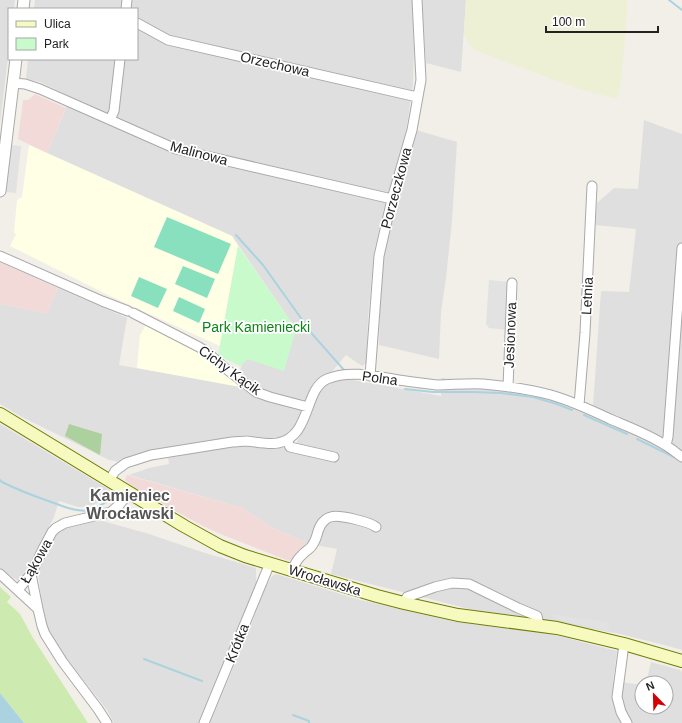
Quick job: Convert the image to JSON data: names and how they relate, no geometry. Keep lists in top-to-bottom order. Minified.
{"streets":{"main road":["Wrocławska"],"street":["Orzechowa","Malinowa","Porzeczkowa","Letnia","Jesionowa","Cichy Kącik","Polna","Łąkowa","Krótka"]},"crossings":[["Orzechowa","Porzeczkowa"],["Malinowa","Porzeczkowa"],["Porzeczkowa","Polna"],["Letnia","Polna"],["Jesionowa","Polna"],["Cichy Kącik","Polna"],["Łąkowa","Wrocławska"],["Wrocławska","Krótka"]],"districts":["Kamieniec Wrocławski"],"parks":["Park Kamieniecki"],"legend":["Ulica","Park"],"scale_bar":"100 m","north":"top left"}
